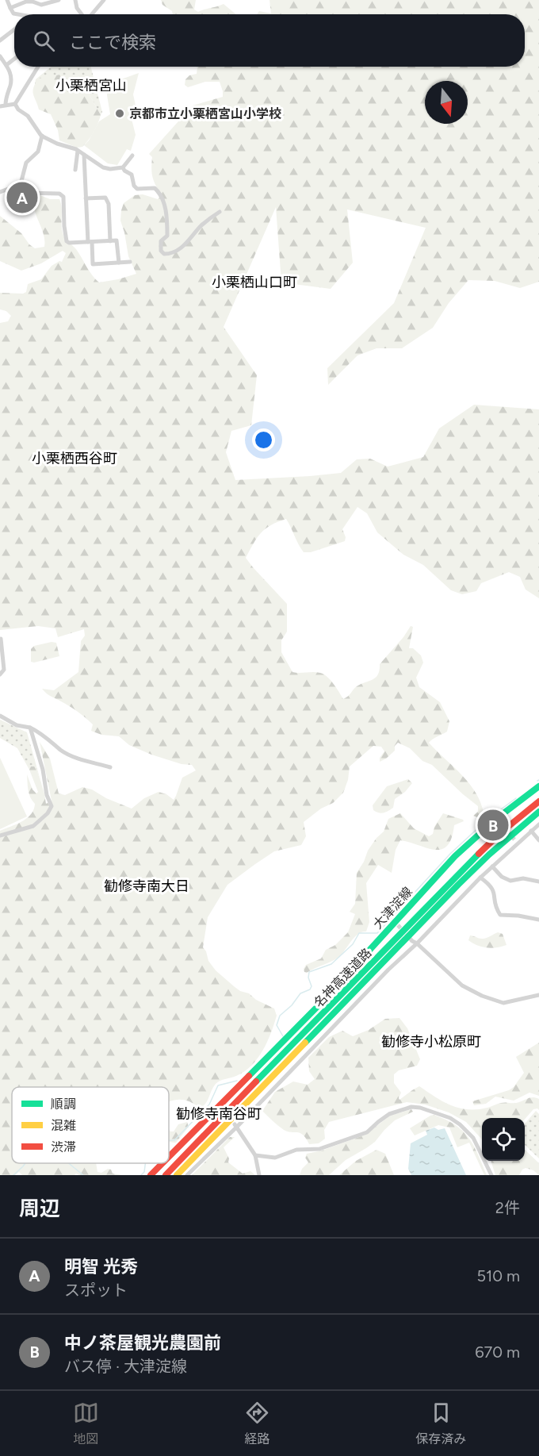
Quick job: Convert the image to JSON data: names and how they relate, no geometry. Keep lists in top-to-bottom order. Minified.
{"streets":{"main road":["大津淀線","名神高速道路"]},"districts":["小栗栖宮山","小栗栖山口町","小栗栖西谷町","勧修寺南大日","勧修寺小松原町","勧修寺南谷町"],"places":["京都市立小栗栖宮山小学校"],"legend":["順調","混雑","渋滞"],"north":"bottom","page":{"search":"ここで検索","pins":["A","B"],"heading":["周辺","2件"],"list":[{"mark":"A","name":"明智 光秀","note":"スポット","value":"510 m"},{"mark":"B","name":"中ノ茶屋観光農園前","note":"バス停 · 大津淀線","value":"670 m"}],"nav":["地図","経路","保存済み"]}}
